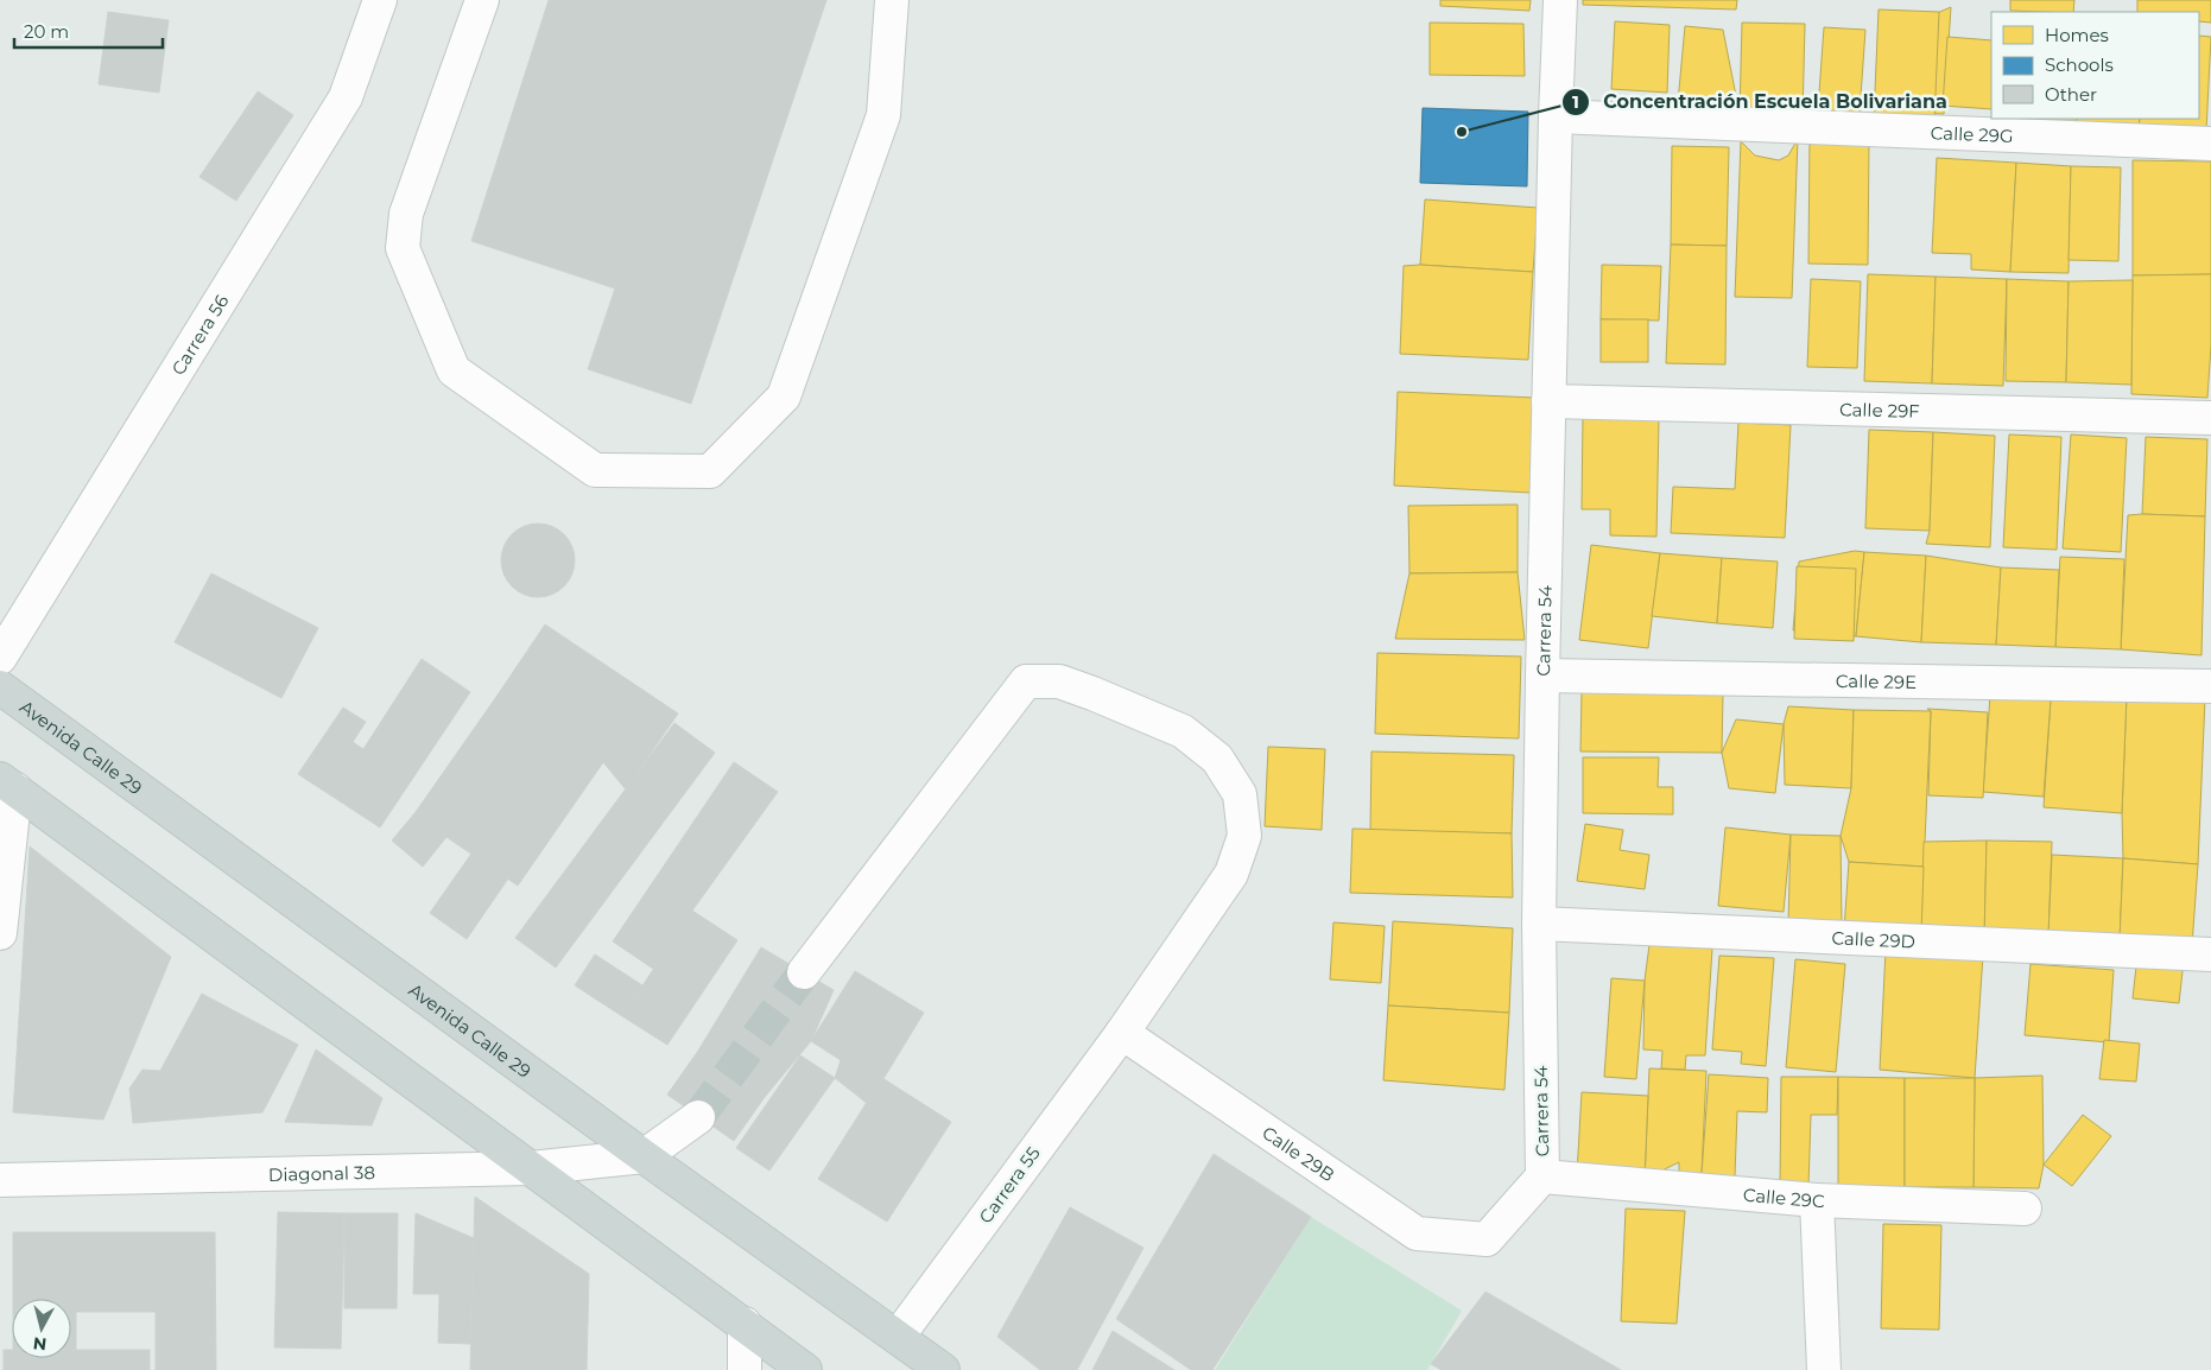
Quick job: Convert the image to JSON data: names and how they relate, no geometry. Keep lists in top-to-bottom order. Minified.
{"streets":{"main road":["Avenida Calle 29"],"street":["Calle 29G","Carrera 56","Calle 29F","Carrera 54","Calle 29E","Calle 29D","Calle 29B","Diagonal 38","Carrera 55","Calle 29C"]},"crossings":[["Calle 29G","Carrera 54"],["Calle 29F","Carrera 54"],["Carrera 54","Calle 29E"],["Carrera 54","Calle 29D"],["Carrera 54","Calle 29B"],["Carrera 54","Calle 29C"],["Avenida Calle 29","Diagonal 38"],["Avenida Calle 29","Carrera 55"],["Calle 29B","Carrera 55"]],"places":["Concentración Escuela Bolivariana"],"legend":["Homes","Schools","Other"],"scale_bar":"20 m","north":"bottom"}
